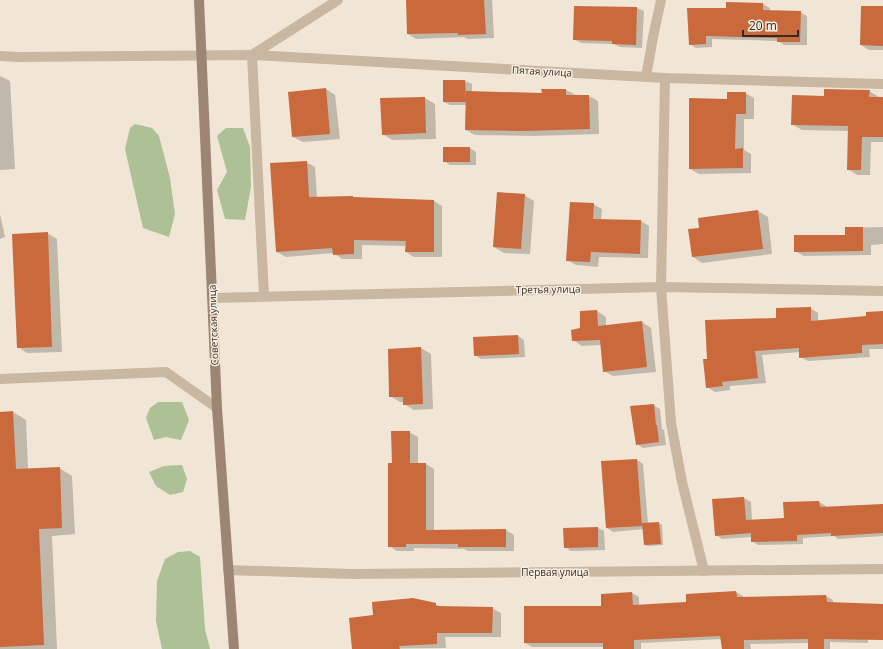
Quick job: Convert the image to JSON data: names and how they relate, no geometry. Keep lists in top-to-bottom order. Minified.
{"streets":{"main road":["Советская улица"],"street":["Пятая улица","Третья улица","Первая улица"]},"crossings":[["Пятая улица","Советская улица"],["Третья улица","Советская улица"],["Советская улица","Первая улица"]],"scale_bar":"20 m"}
